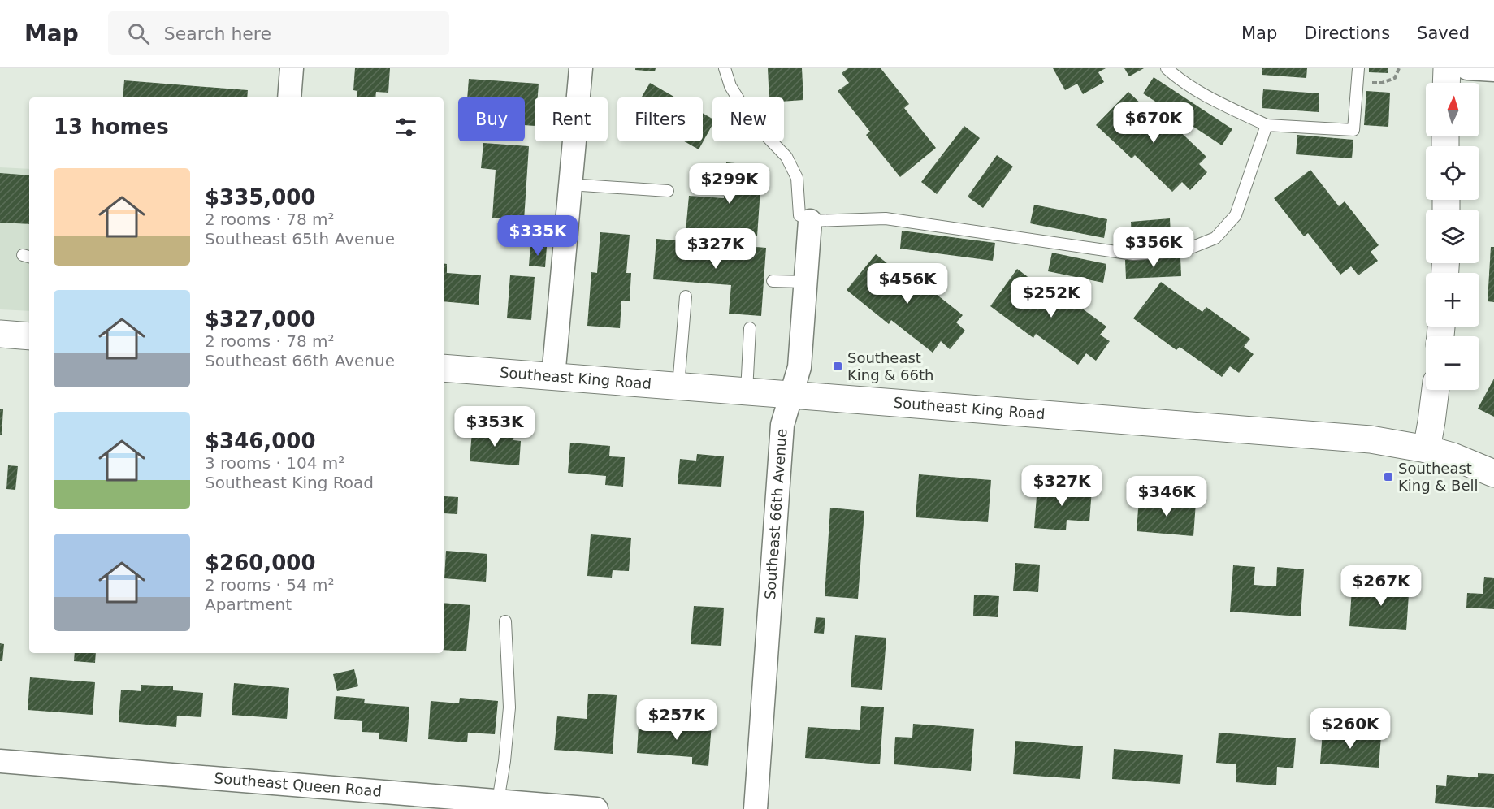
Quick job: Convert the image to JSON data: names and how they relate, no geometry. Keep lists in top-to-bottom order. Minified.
{"streets":{"main road":["Southeast King Road"],"street":["Southeast 66th Avenue","Southeast Queen Road"]},"crossings":[["Southeast King Road","Southeast 66th Avenue"]],"places":{"transit":["Southeast King & 66th","Southeast King & Bell"]},"north":"top","page":{"header":"Map","search":"Search here","nav":["Map","Directions","Saved"],"map_buttons":["+","−"],"chip":["Buy","Rent","Filters","New"],"heading":"13 homes","price":["$670K","$299K","$335K","$356K","$327K","$456K","$252K","$353K","$327K","$346K","$267K","$257K","$260K"],"list":[{"name":"$335,000","note":"2 rooms · 78 m² · Southeast 65th Avenue"},{"name":"$327,000","note":"2 rooms · 78 m² · Southeast 66th Avenue"},{"name":"$346,000","note":"3 rooms · 104 m² · Southeast King Road"},{"name":"$260,000","note":"2 rooms · 54 m² · Apartment"}]}}
